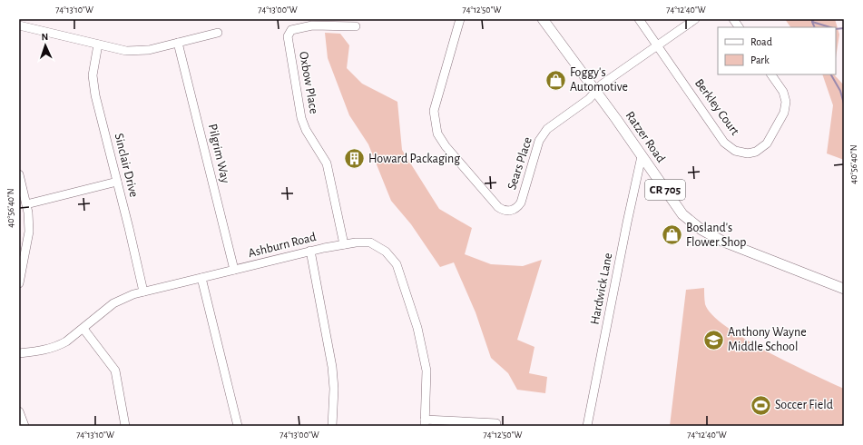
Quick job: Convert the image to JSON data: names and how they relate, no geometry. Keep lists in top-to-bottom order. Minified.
{"streets":{"main road":["Ratzer Road","CR 705"],"street":["Oxbow Place","Berkley Court","Pilgrim Way","Sears Place","Sinclair Drive","Ashburn Road","Hardwick Lane"]},"crossings":[["Oxbow Place","Ashburn Road"],["Ratzer Road","Sears Place"],["Ratzer Road","Hardwick Lane"],["Pilgrim Way","Ashburn Road"],["Sinclair Drive","Ashburn Road"]],"places":{"shop":["Foggy's Automotive","Bosland's Flower Shop"],"building":["Howard Packaging"],"school or university":["Anthony Wayne Middle School"],"sports":["Soccer Field"]},"legend":["Road","Park"],"north":"top","coordinates":["74°13'10\"W","74°13'00\"W","74°12'50\"W","74°12'40\"W","40°56'40\"N"]}
